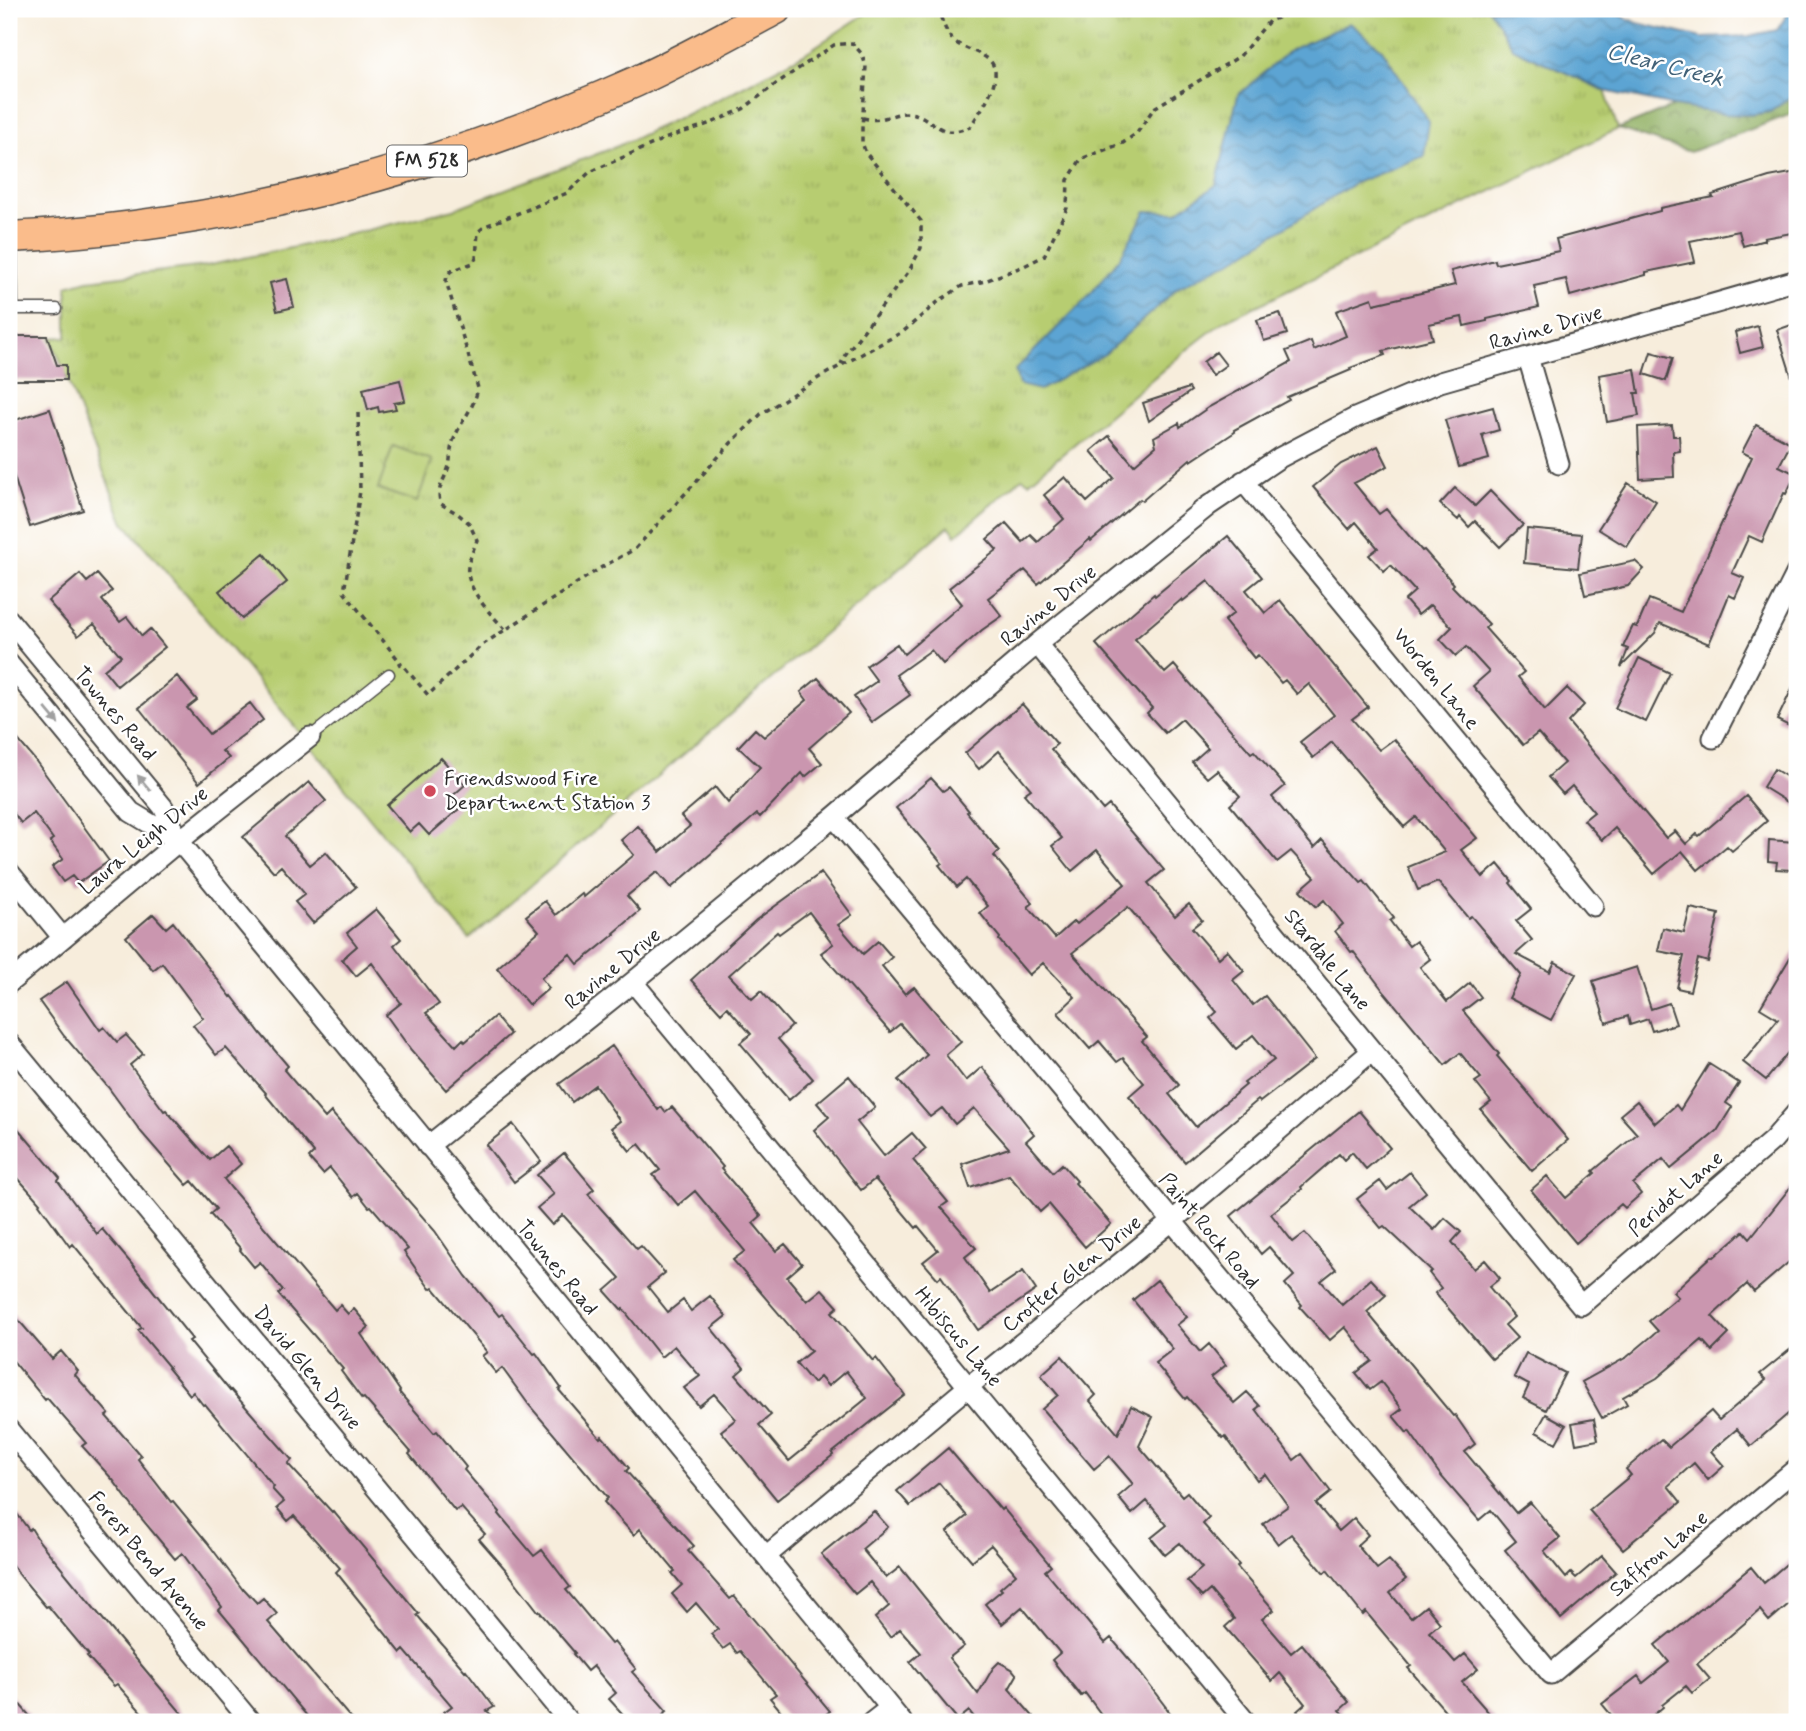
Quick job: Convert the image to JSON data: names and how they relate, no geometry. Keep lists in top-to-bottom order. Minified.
{"streets":{"main road":["FM 528"],"street":["Ravine Drive","Worden Lane","Townes Road","Laura Leigh Drive","Stardale Lane","Peridot Lane","Paint Rock Road","Crofter Glen Drive","Hibiscus Lane","David Glen Drive","Saffron Lane","Forest Bend Avenue"]},"crossings":[["Ravine Drive","Worden Lane"],["Ravine Drive","Townes Road"],["Ravine Drive","Stardale Lane"],["Ravine Drive","Paint Rock Road"],["Ravine Drive","Hibiscus Lane"],["Townes Road","Laura Leigh Drive"],["Townes Road","Crofter Glen Drive"],["Stardale Lane","Peridot Lane"],["Stardale Lane","Crofter Glen Drive"],["Paint Rock Road","Crofter Glen Drive"],["Paint Rock Road","Saffron Lane"],["Crofter Glen Drive","Hibiscus Lane"]],"water":["Clear Creek"],"places":["Friendswood Fire Department Station 3"]}
